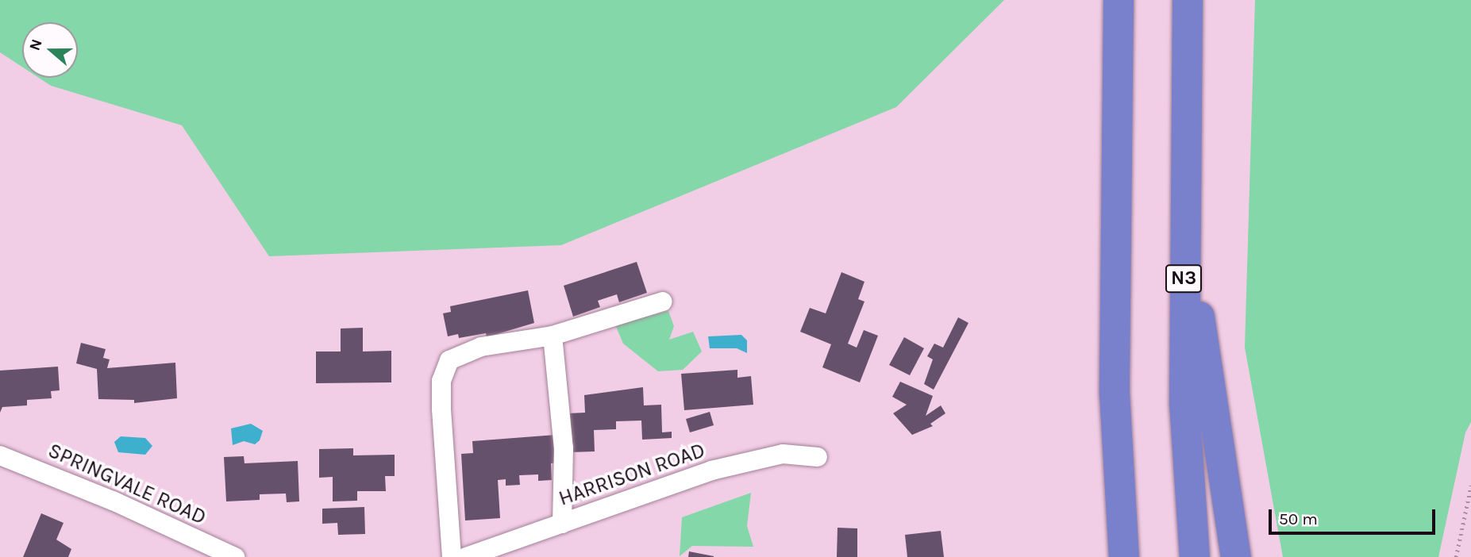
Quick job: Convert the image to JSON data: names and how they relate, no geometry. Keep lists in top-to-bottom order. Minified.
{"streets":{"highway":["N3"],"street":["HARRISON ROAD","SPRINGVALE ROAD"]},"scale_bar":"50 m","north":"left"}
